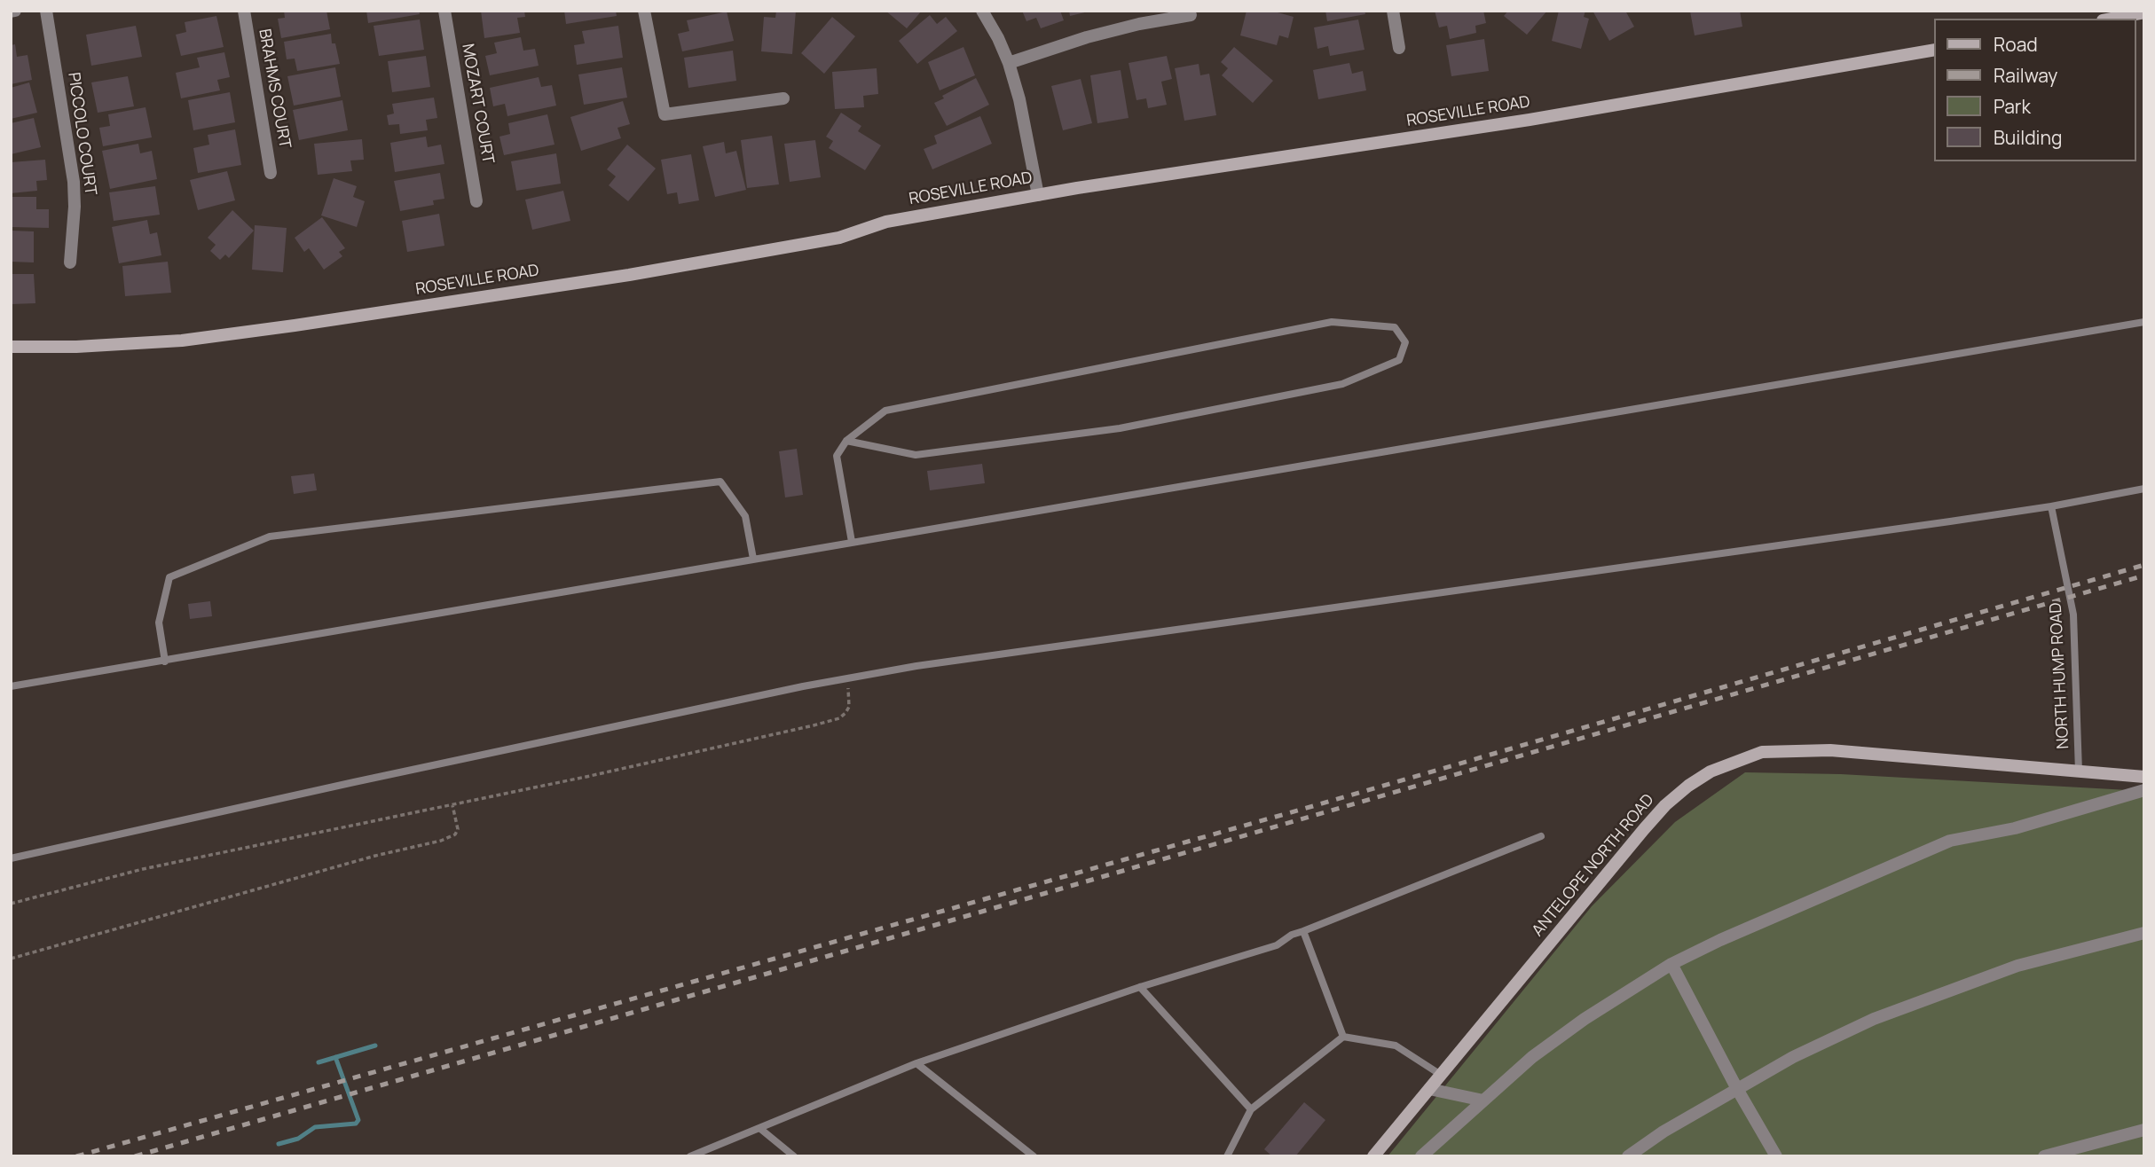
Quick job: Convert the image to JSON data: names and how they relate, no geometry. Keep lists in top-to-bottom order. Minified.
{"streets":{"main road":["ROSEVILLE ROAD","ANTELOPE NORTH ROAD"],"street":["BRAHMS COURT","MOZART COURT","PICCOLO COURT"],"lane":["NORTH HUMP ROAD"]},"crossings":[["NORTH HUMP ROAD","ANTELOPE NORTH ROAD"]],"legend":["Road","Railway","Park","Building"]}
